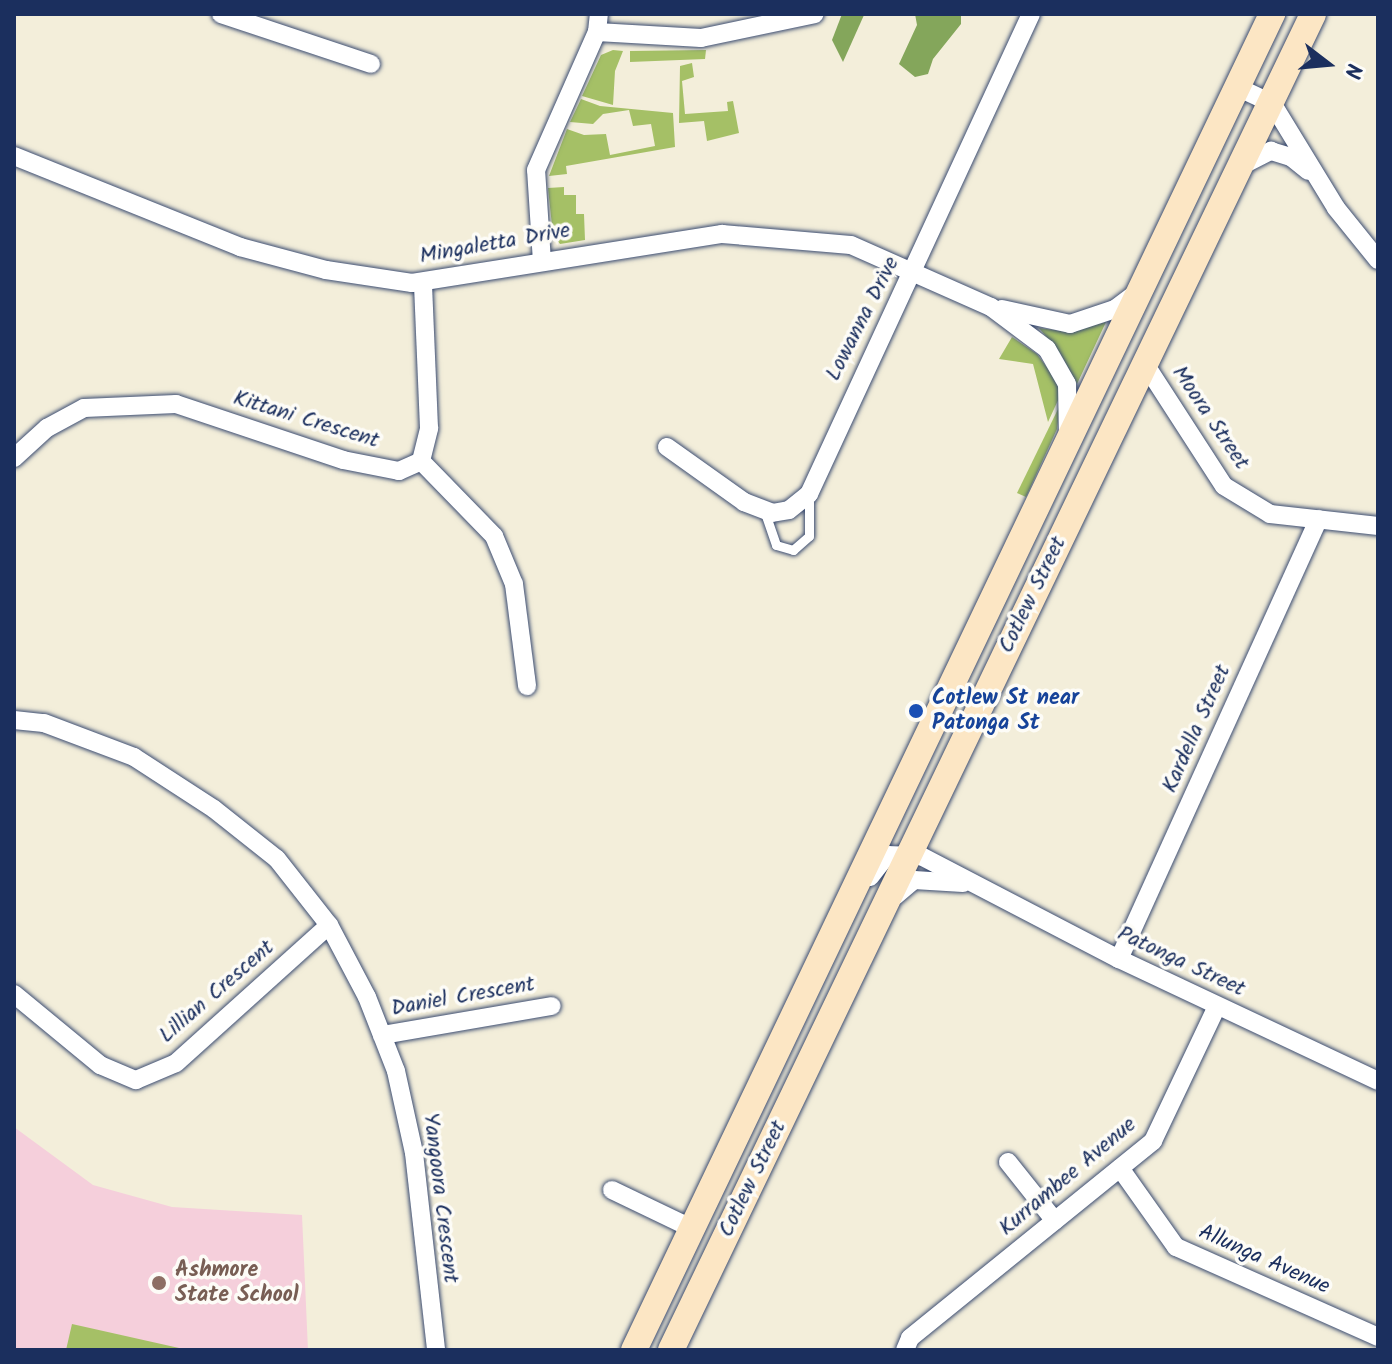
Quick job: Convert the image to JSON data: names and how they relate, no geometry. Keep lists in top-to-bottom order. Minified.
{"streets":{"main road":["Cotlew Street"],"street":["Mingaletta Drive","Lowanna Drive","Moora Street","Kittani Crescent","Kardella Street","Patonga Street","Lillian Crescent","Daniel Crescent","Kurrambee Avenue","Yangoora Crescent","Allunga Avenue"]},"crossings":[["Mingaletta Drive","Lowanna Drive"],["Mingaletta Drive","Cotlew Street"],["Moora Street","Cotlew Street"],["Moora Street","Kardella Street"],["Cotlew Street","Patonga Street"],["Kardella Street","Patonga Street"],["Patonga Street","Kurrambee Avenue"],["Lillian Crescent","Yangoora Crescent"],["Daniel Crescent","Yangoora Crescent"],["Kurrambee Avenue","Allunga Avenue"]],"places":["Cotlew St near Patonga St","Ashmore State School"],"north":"right"}
